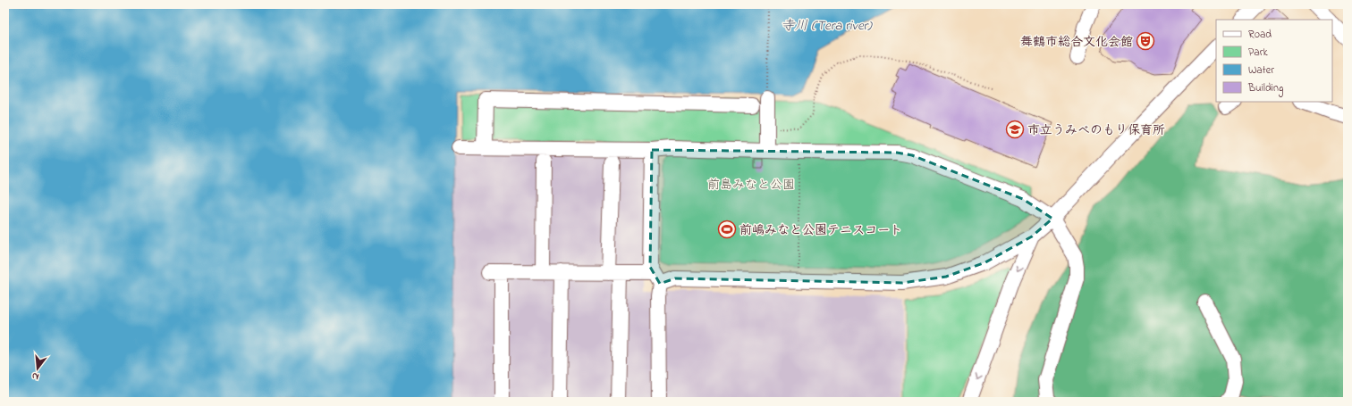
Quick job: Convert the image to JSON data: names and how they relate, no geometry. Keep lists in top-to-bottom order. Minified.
{"water":["寺川 (Tera river)"],"parks":["前島みなと公園"],"places":{"theatre":["舞鶴市総合文化会館"],"school or university":["市立うみべのもり保育所"],"sports":["前嶋みなと公園テニスコート"]},"legend":["Road","Park","Water","Building"],"north":"bottom"}
